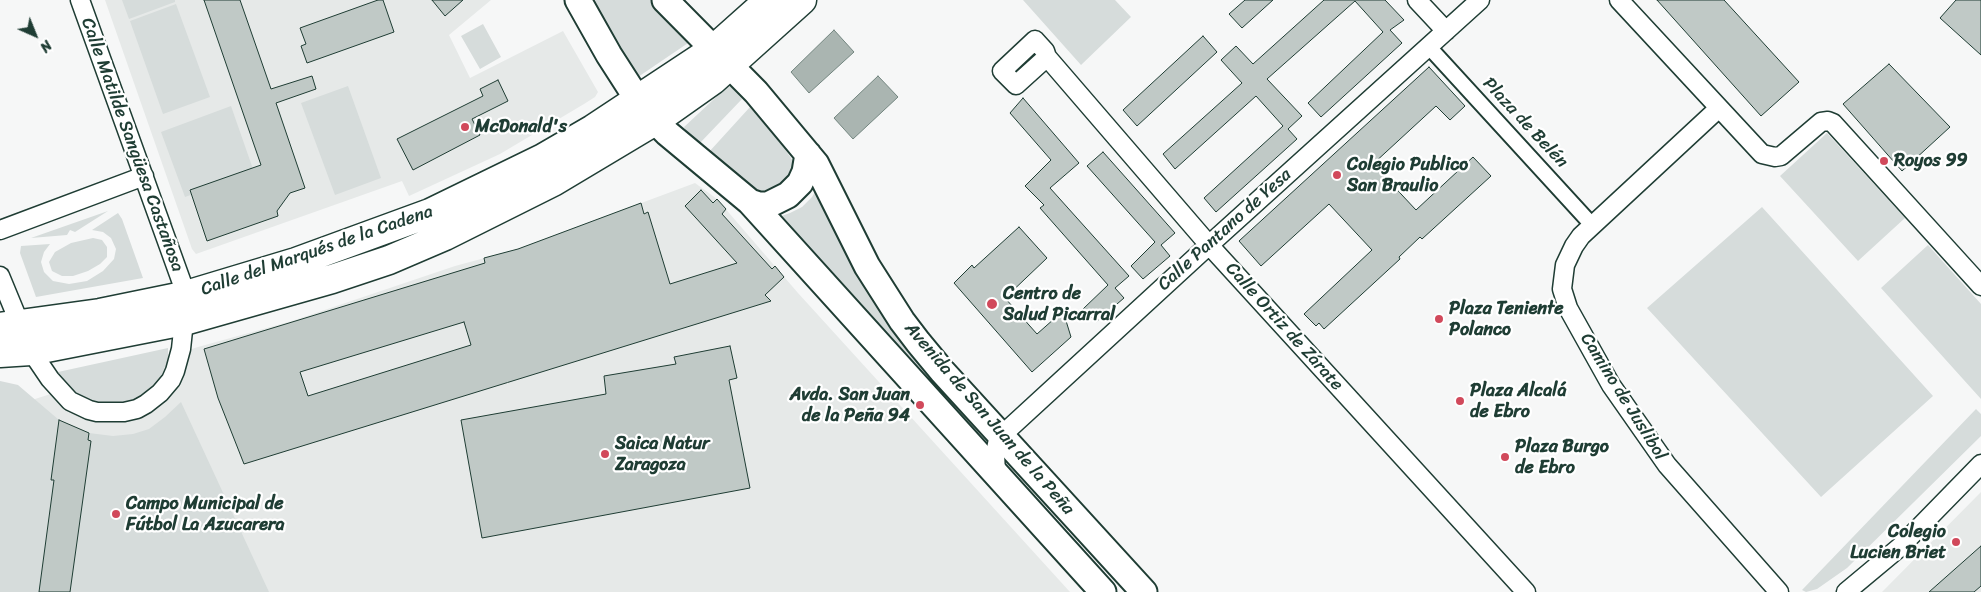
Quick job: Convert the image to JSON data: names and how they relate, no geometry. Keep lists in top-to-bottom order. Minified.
{"streets":{"main road":["Calle del Marqués de la Cadena","Avenida de San Juan de la Peña"],"street":["Plaza de Belén","Calle Matilde Sangüesa Castañosa","Calle Pantano de Yesa","Calle Ortiz de Zárate","Camino de Juslibol"]},"crossings":[["Plaza de Belén","Calle Pantano de Yesa"],["Plaza de Belén","Camino de Juslibol"],["Calle Matilde Sangüesa Castañosa","Calle del Marqués de la Cadena"],["Calle Pantano de Yesa","Calle Ortiz de Zárate"],["Calle Pantano de Yesa","Avenida de San Juan de la Peña"],["Calle del Marqués de la Cadena","Avenida de San Juan de la Peña"]],"places":["McDonald's","Royos 99","Colegio Publico San Braulio","Centro de Salud Picarral","Plaza Teniente Polanco","Plaza Alcalá de Ebro","Avda. San Juan de la Peña 94","Saica Natur Zaragoza","Plaza Burgo de Ebro","Campo Municipal de Fútbol La Azucarera","Colegio Lucien Briet"],"north":"bottom right"}
